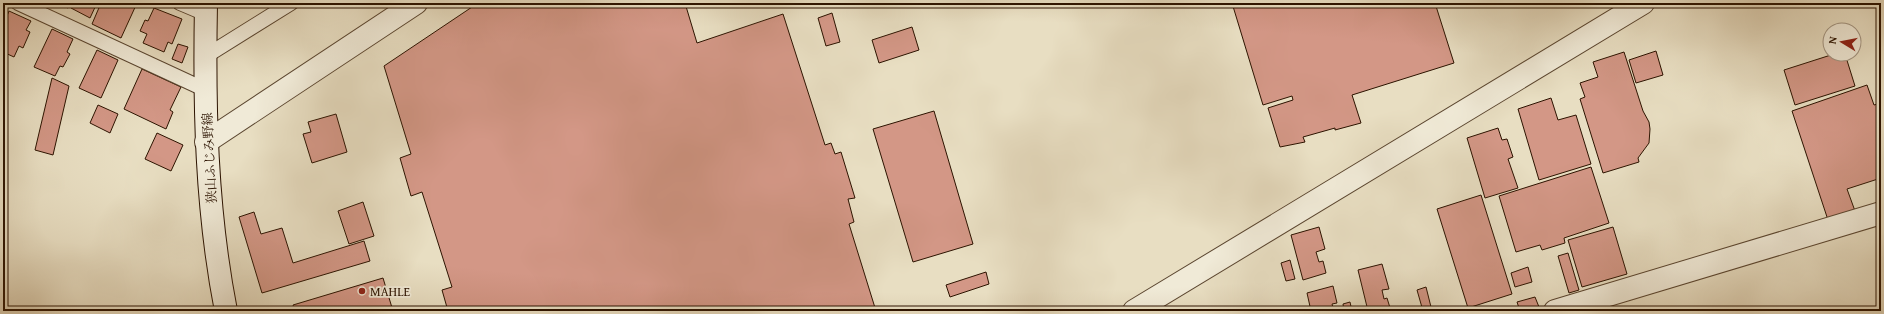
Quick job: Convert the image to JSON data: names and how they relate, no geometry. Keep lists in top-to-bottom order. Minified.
{"streets":{"street":["狭山ふじみ野線"]},"places":["MAHLE"],"north":"left"}
